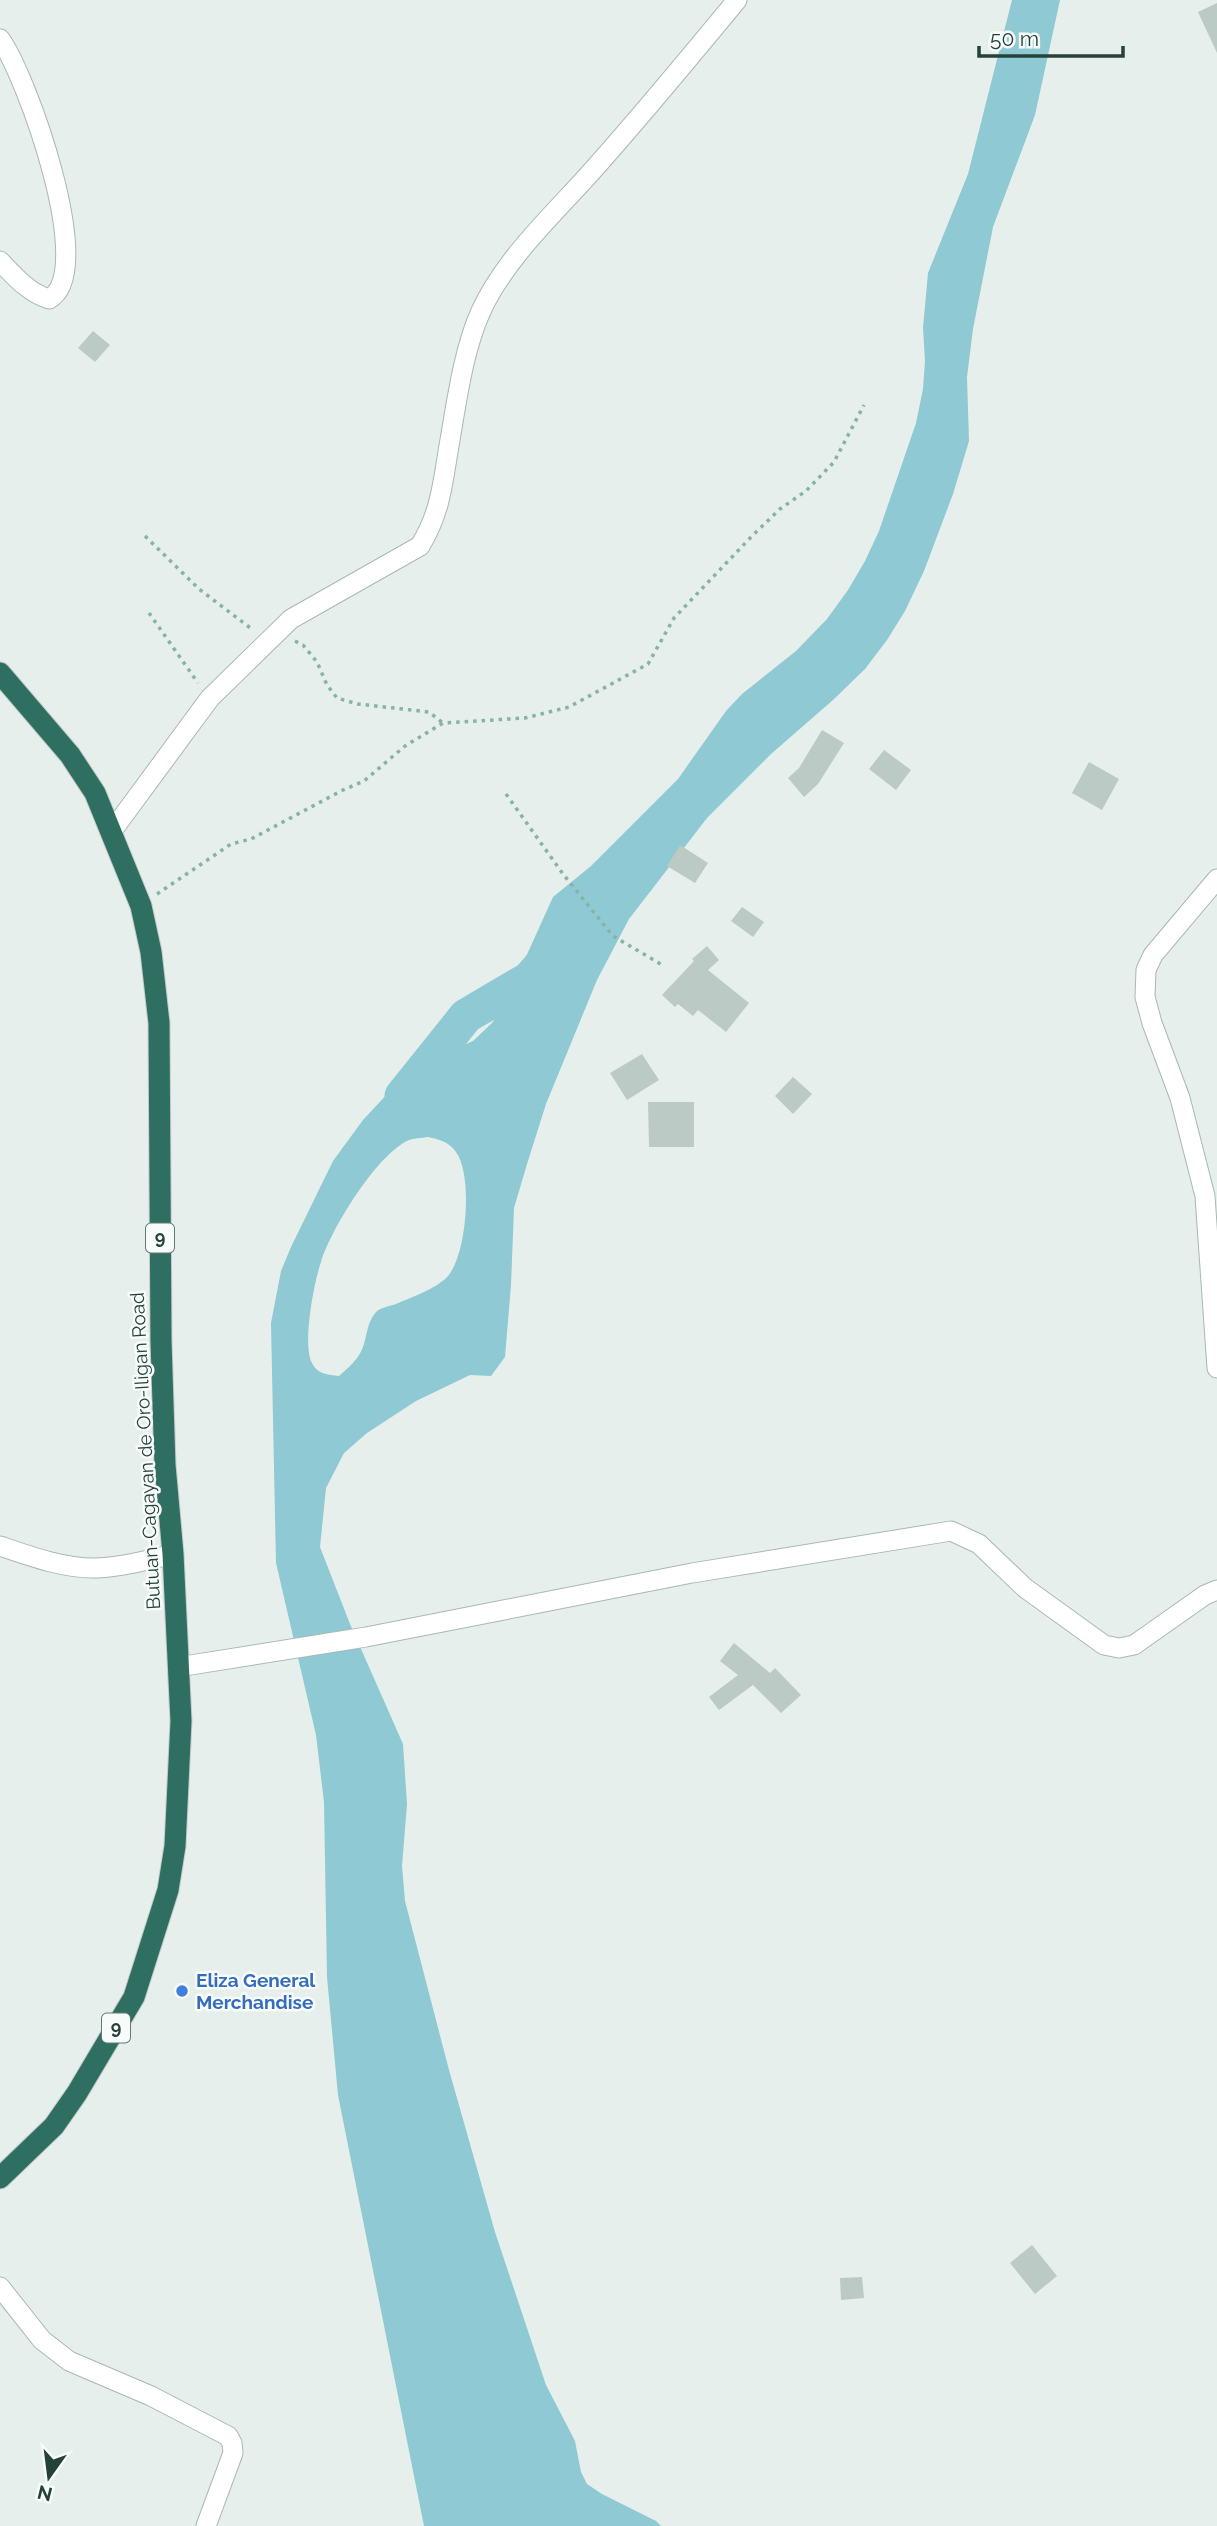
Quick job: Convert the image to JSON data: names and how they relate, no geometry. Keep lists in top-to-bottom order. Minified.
{"streets":{"highway":["9","Butuan-Cagayan de Oro-Iligan Road"]},"places":["Eliza General Merchandise"],"scale_bar":"50 m","north":"bottom"}
